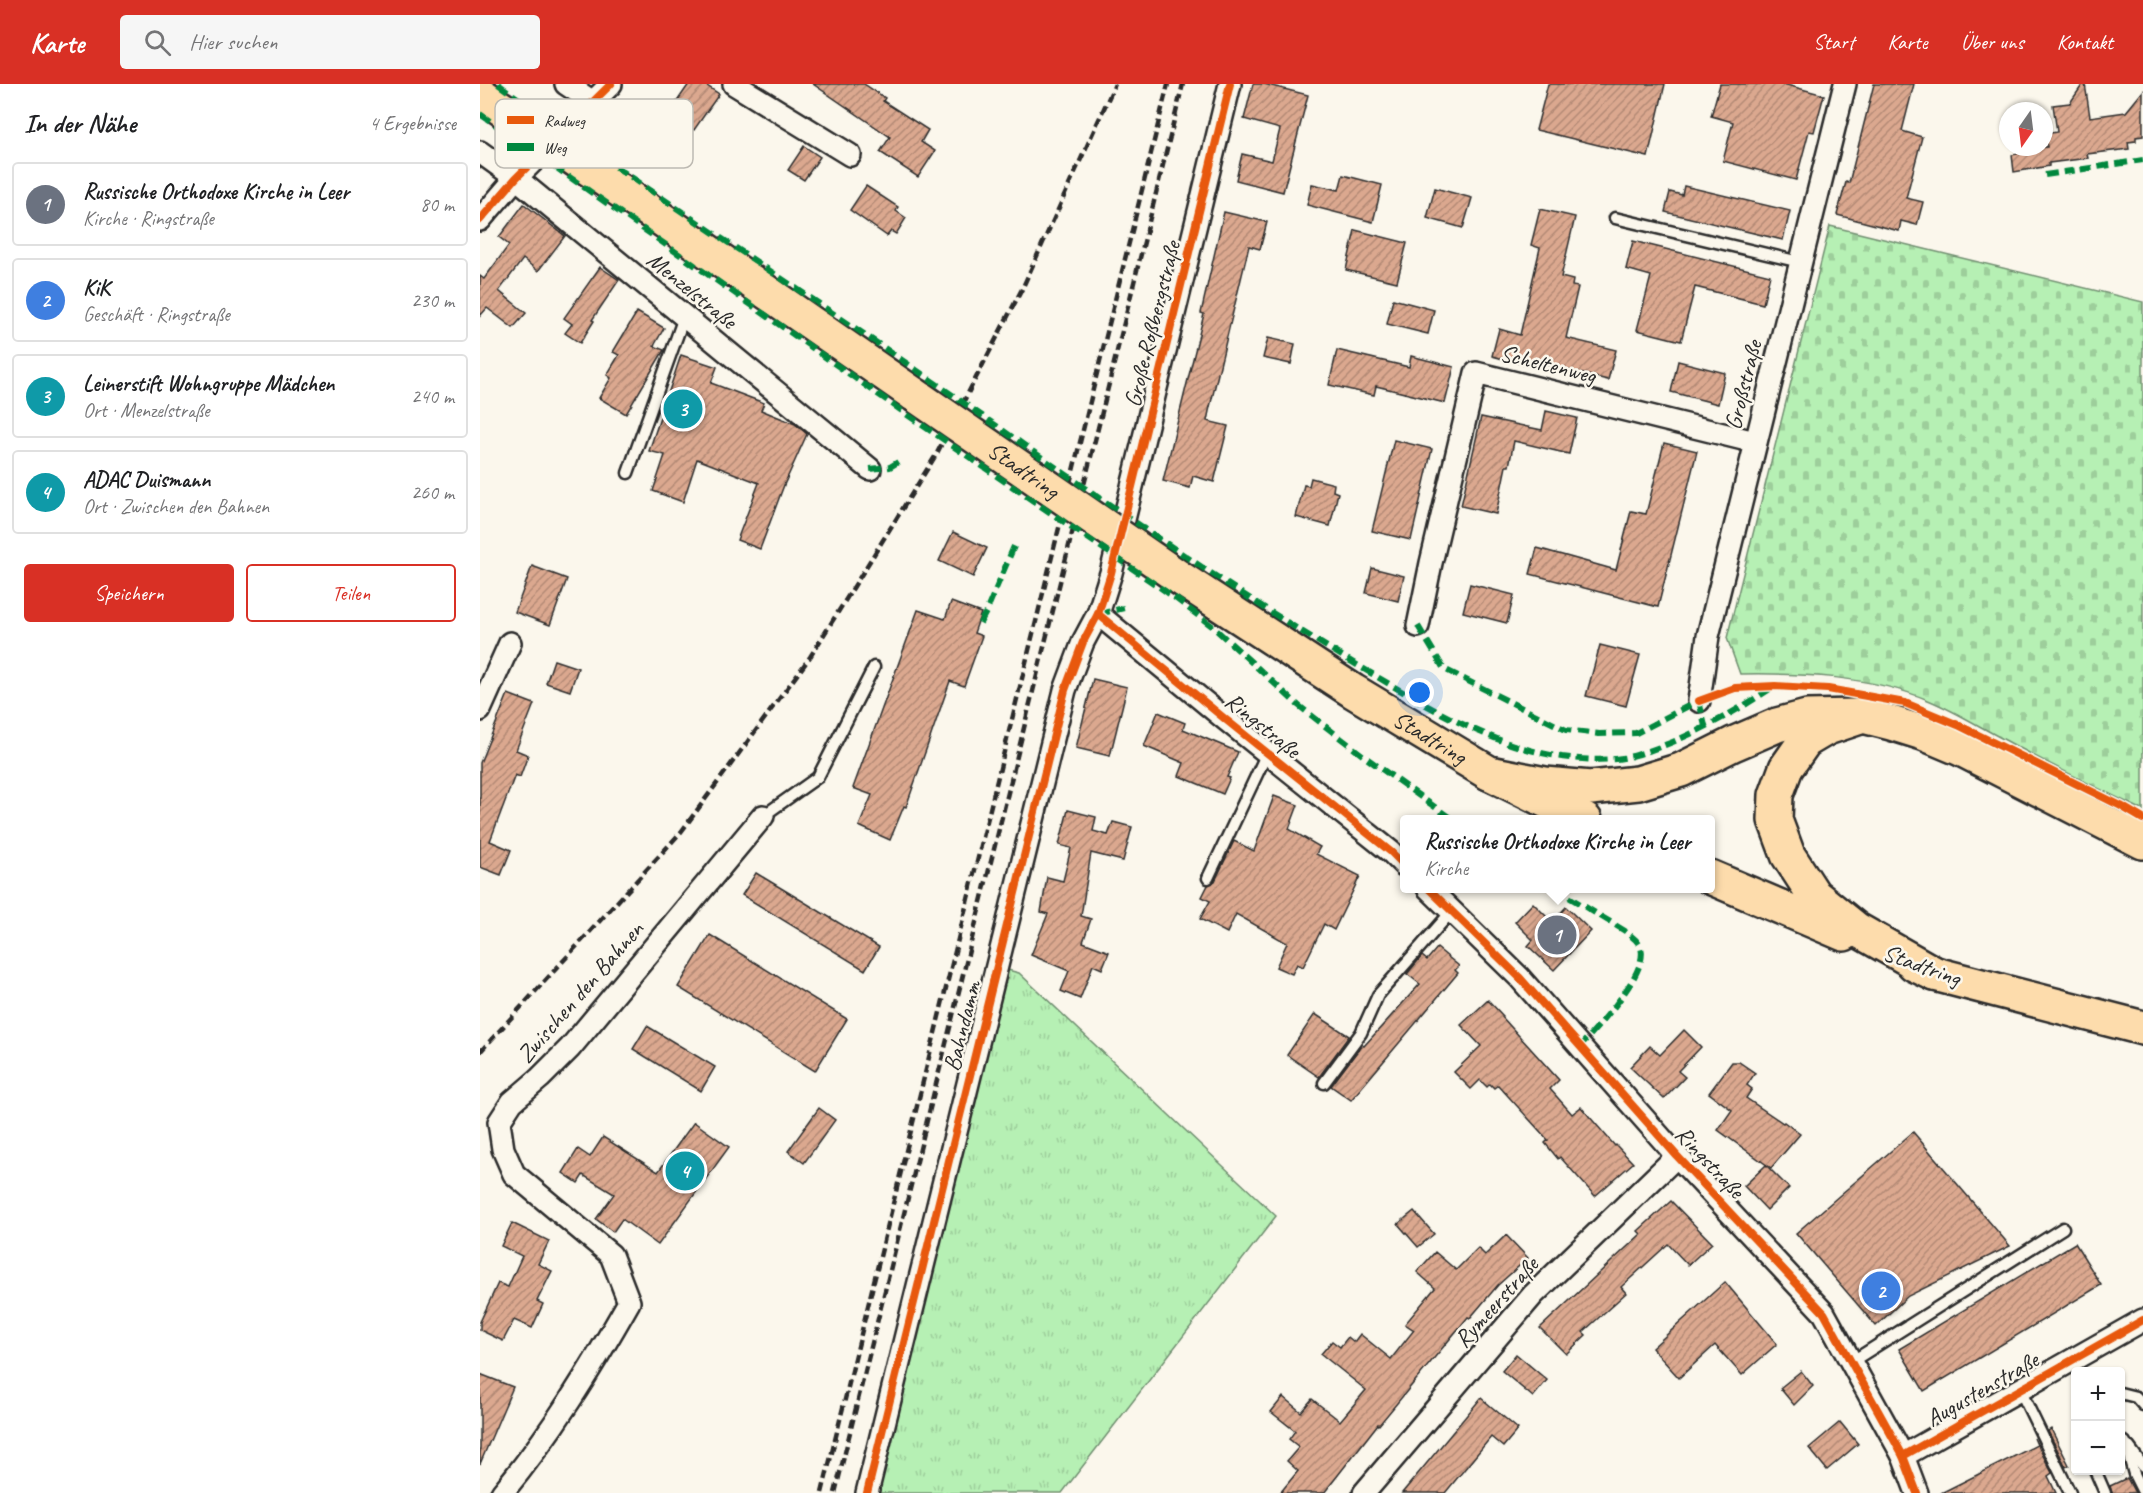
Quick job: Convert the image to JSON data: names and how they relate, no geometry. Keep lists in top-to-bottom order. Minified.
{"streets":{"main road":["Stadtring"],"street":["Menzelstraße","Große Roßbergstraße","Scheltenweg","Großstraße","Ringstraße","Zwischen den Bahnen","Bahndamm","Rymeerstraße","Augustenstraße"]},"crossings":[["Große Roßbergstraße","Bahndamm"],["Scheltenweg","Großstraße"],["Ringstraße","Bahndamm"],["Ringstraße","Rymeerstraße"],["Ringstraße","Augustenstraße"]],"legend":["Radweg","Weg"],"north":"bottom","page":{"header":"Karte","search":"Hier suchen","nav":["Start","Karte","Über uns","Kontakt"],"heading":["In der Nähe","4 Ergebnisse"],"list":[{"mark":"1","name":"Russische Orthodoxe Kirche in Leer","note":"Kirche · Ringstraße","value":"80 m"},{"mark":"2","name":"KiK","note":"Geschäft · Ringstraße","value":"230 m"},{"mark":"3","name":"Leinerstift Wohngruppe Mädchen","note":"Ort · Menzelstraße","value":"240 m"},{"mark":"4","name":"ADAC Duismann","note":"Ort · Zwischen den Bahnen","value":"260 m"}],"pins":["3","1","4","2"],"buttons":["Speichern","Teilen"],"popup":["Russische Orthodoxe Kirche in Leer","Kirche"],"map_buttons":["+","−"]}}
